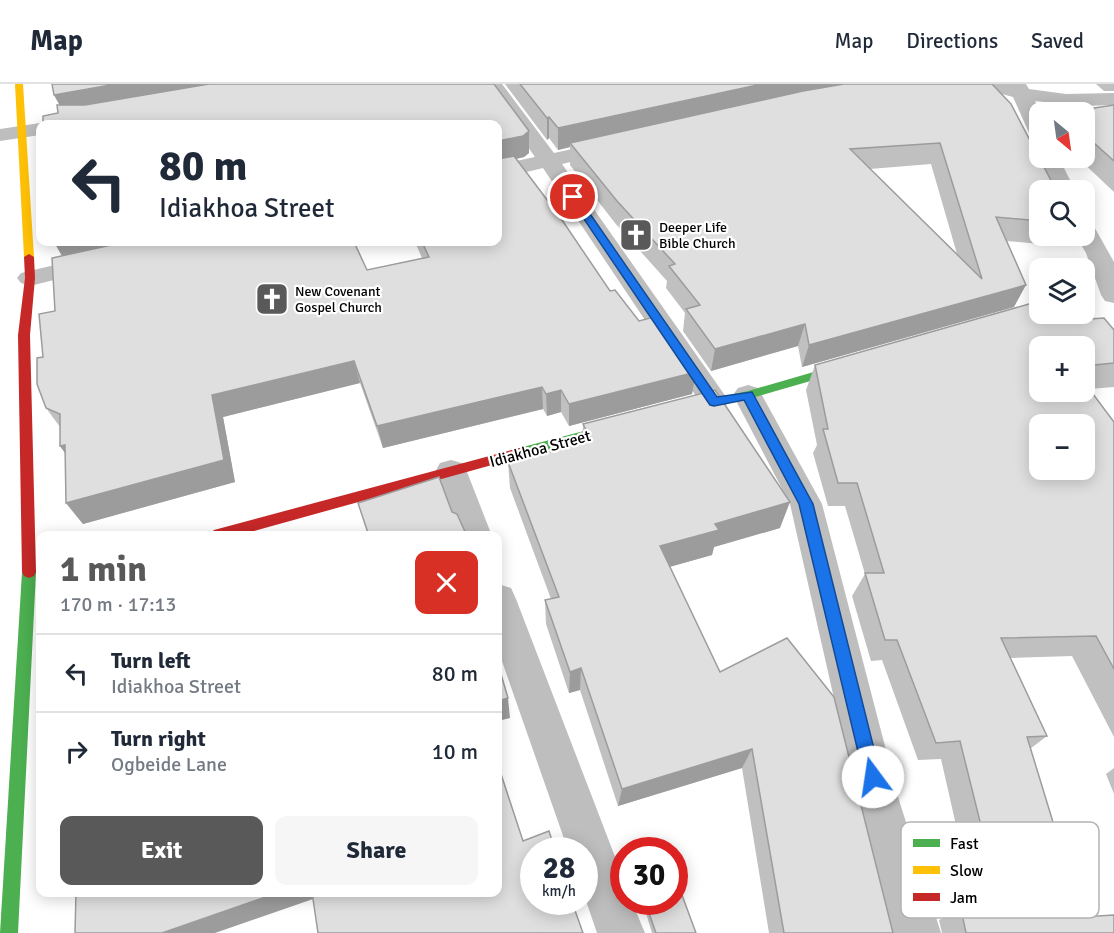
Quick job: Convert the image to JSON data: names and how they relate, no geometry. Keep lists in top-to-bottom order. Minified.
{"streets":{"street":["Idiakhoa Street"]},"places":{"church":["Deeper Life Bible Church","New Covenant Gospel Church"]},"legend":["Fast","Slow","Jam"],"north":"bottom right","page":{"header":"Map","nav":["Map","Directions","Saved"],"map_buttons":["+","−"],"turn":["80 m","Idiakhoa Street"],"heading":["1 min","170 m · 17:13"],"list":[{"name":"Turn left","note":"Idiakhoa Street","value":"80 m"},{"name":"Turn right","note":"Ogbeide Lane","value":"10 m"}],"buttons":["Exit","Share"],"speed":"28 km/h","limit":"30"}}
